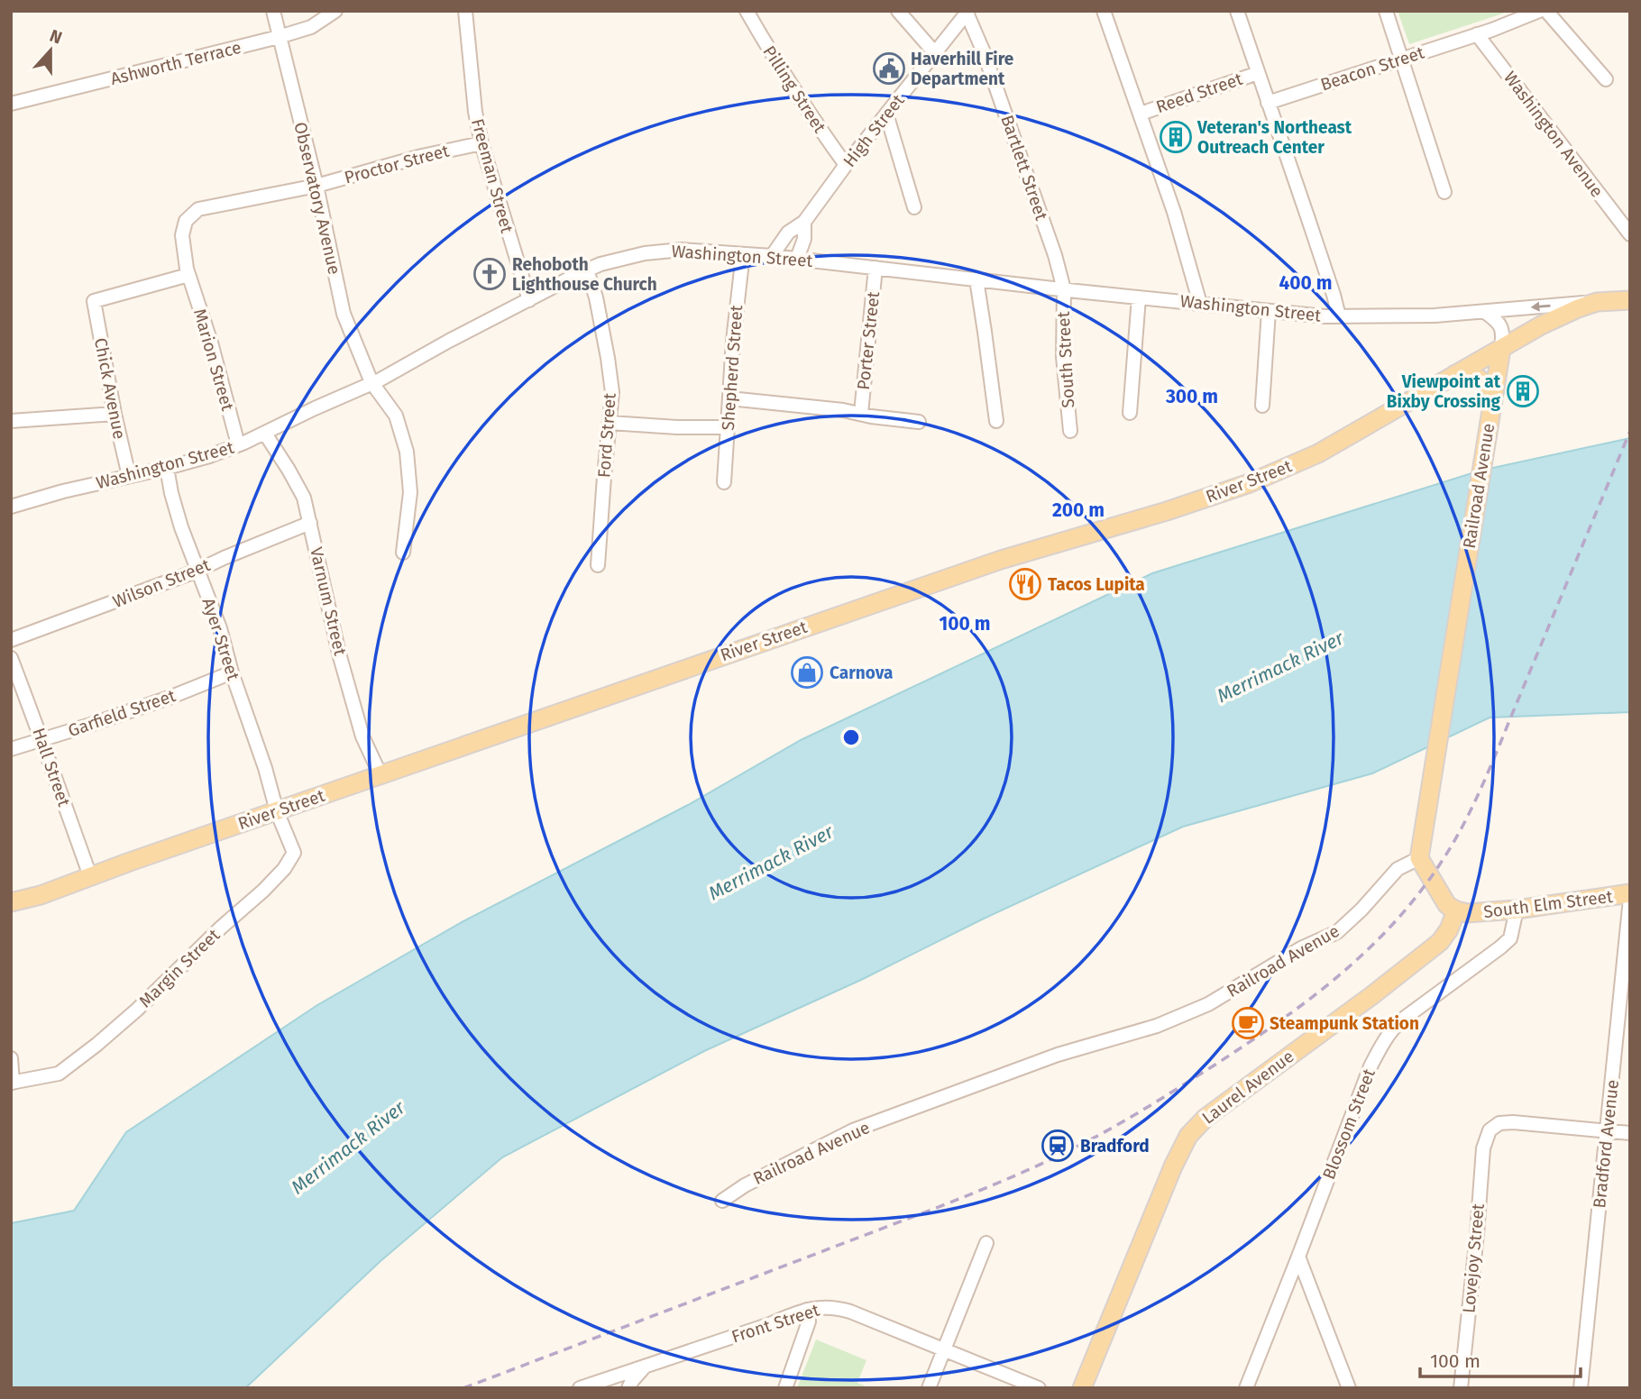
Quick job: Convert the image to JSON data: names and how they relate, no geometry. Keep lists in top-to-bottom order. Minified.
{"streets":{"main road":["Washington Street","River Street","Railroad Avenue","South Elm Street","Laurel Avenue"],"street":["Ashworth Terrace","Beacon Street","Pilling Street","Reed Street","High Street","Washington Avenue","Proctor Street","Bartlett Street","Freeman Street","Observatory Avenue","Porter Street","Marion Street","South Street","Shepherd Street","Chick Avenue","Ford Street","Wilson Street","Varnum Street","Ayer Street","Garfield Street","Hall Street","Margin Street","Blossom Street","Bradford Avenue","Lovejoy Street","Front Street"]},"crossings":[["Ashworth Terrace","Observatory Avenue"],["Beacon Street","Washington Avenue"],["Pilling Street","High Street"],["High Street","Bartlett Street"],["High Street","Washington Street"],["Proctor Street","Freeman Street"],["Proctor Street","Observatory Avenue"],["Proctor Street","Marion Street"],["Proctor Street","Chick Avenue"],["Bartlett Street","Washington Street"],["Bartlett Street","South Street"],["Freeman Street","Washington Street"],["Observatory Avenue","Washington Street"],["Washington Street","Porter Street"],["Washington Street","Marion Street"],["Washington Street","South Street"],["Washington Street","Shepherd Street"],["Washington Street","Chick Avenue"],["Washington Street","Ford Street"],["Washington Street","River Street"],["Washington Street","Railroad Avenue"],["Washington Street","Varnum Street"],["Washington Street","Ayer Street"],["Marion Street","Chick Avenue"],["River Street","Railroad Avenue"],["River Street","Varnum Street"],["River Street","Ayer Street"],["River Street","Hall Street"],["River Street","Margin Street"],["Wilson Street","Varnum Street"],["Wilson Street","Ayer Street"],["Ayer Street","Garfield Street"],["Ayer Street","Margin Street"],["Garfield Street","Hall Street"],["South Elm Street","Laurel Avenue"],["South Elm Street","Blossom Street"],["Bradford Avenue","Lovejoy Street"]],"water":["Merrimack River"],"places":{"public building":["Haverhill Fire Department"],"building":["Veteran's Northeast Outreach Center","Viewpoint at Bixby Crossing"],"church":["Rehoboth Lighthouse Church"],"restaurant":["Tacos Lupita"],"shop":["Carnova"],"cafe":["Steampunk Station"],"station":["Bradford"]},"scale_bar":"100 m","north":"top","rings":["400 m","300 m","200 m","100 m"]}
